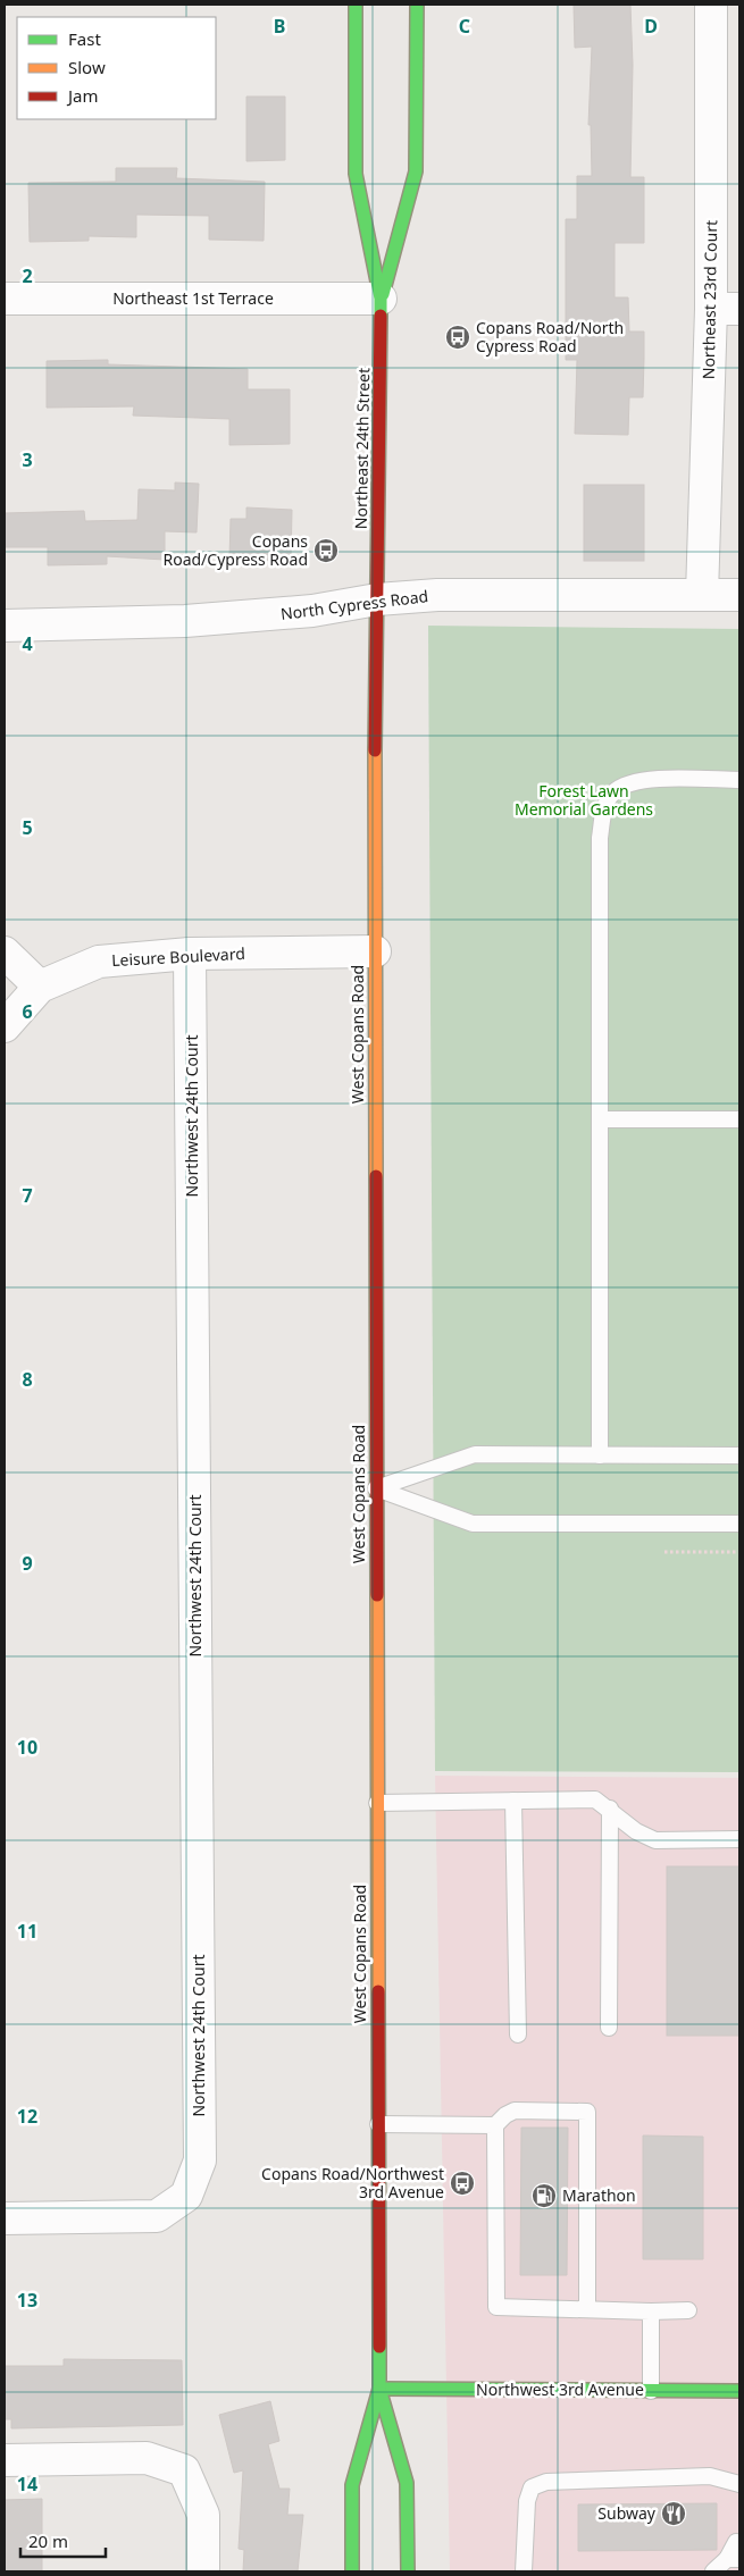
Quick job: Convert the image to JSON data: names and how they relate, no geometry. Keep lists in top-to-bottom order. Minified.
{"streets":{"main road":["Northeast 24th Street","West Copans Road","Northwest 3rd Avenue"],"street":["Northeast 1st Terrace","Northeast 23rd Court","North Cypress Road","Leisure Boulevard","Northwest 24th Court"]},"crossings":[["Northeast 1st Terrace","Northeast 24th Street"],["Northeast 23rd Court","North Cypress Road"],["Northeast 24th Street","North Cypress Road"],["Northeast 24th Street","West Copans Road"],["North Cypress Road","West Copans Road"],["Leisure Boulevard","West Copans Road"],["Leisure Boulevard","Northwest 24th Court"],["West Copans Road","Northwest 3rd Avenue"]],"parks":["Forest Lawn Memorial Gardens"],"places":{"bus stop":["Copans Road/North Cypress Road","Copans Road/Cypress Road","Copans Road/Northwest 3rd Avenue"],"fuel station":["Marathon"],"restaurant":["Subway"]},"legend":["Fast","Slow","Jam"],"scale_bar":"20 m","grid":{"columns":["B","C","D"],"rows":["2","3","4","5","6","7","8","9","10","11","12","13","14"]}}
